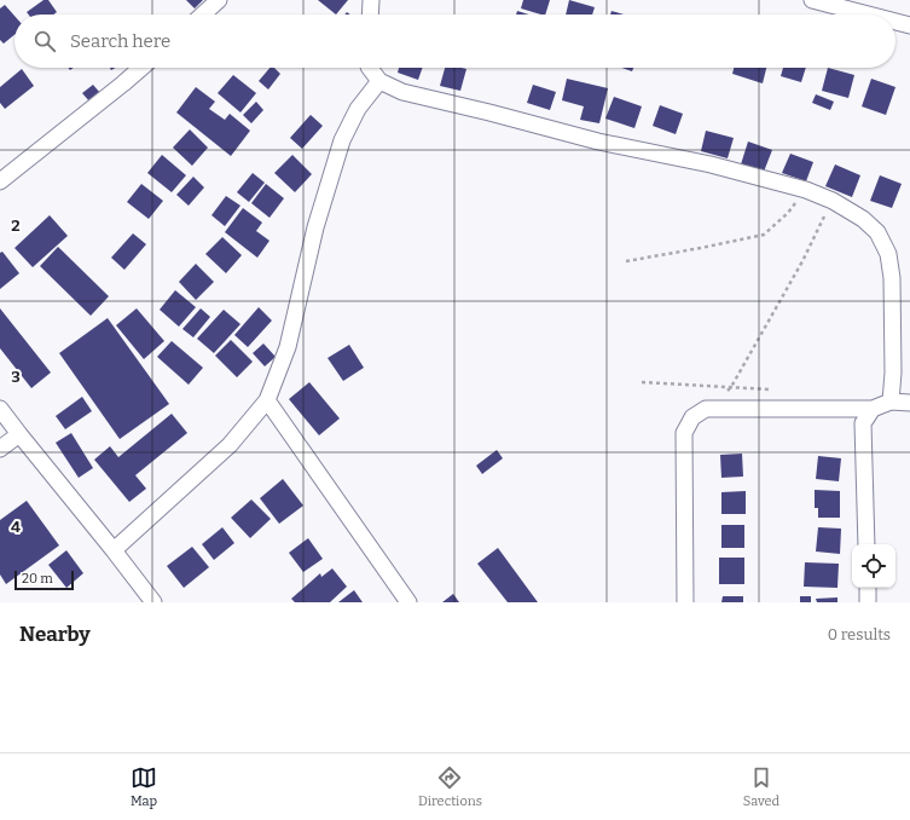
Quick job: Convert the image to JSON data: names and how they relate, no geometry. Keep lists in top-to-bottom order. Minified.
{"scale_bar":"20 m","page":{"search":"Search here","scale":"20 m","heading":["Nearby","0 results"],"nav":["Map","Directions","Saved"]},"grid":{"rows":["2","3","4"]}}
